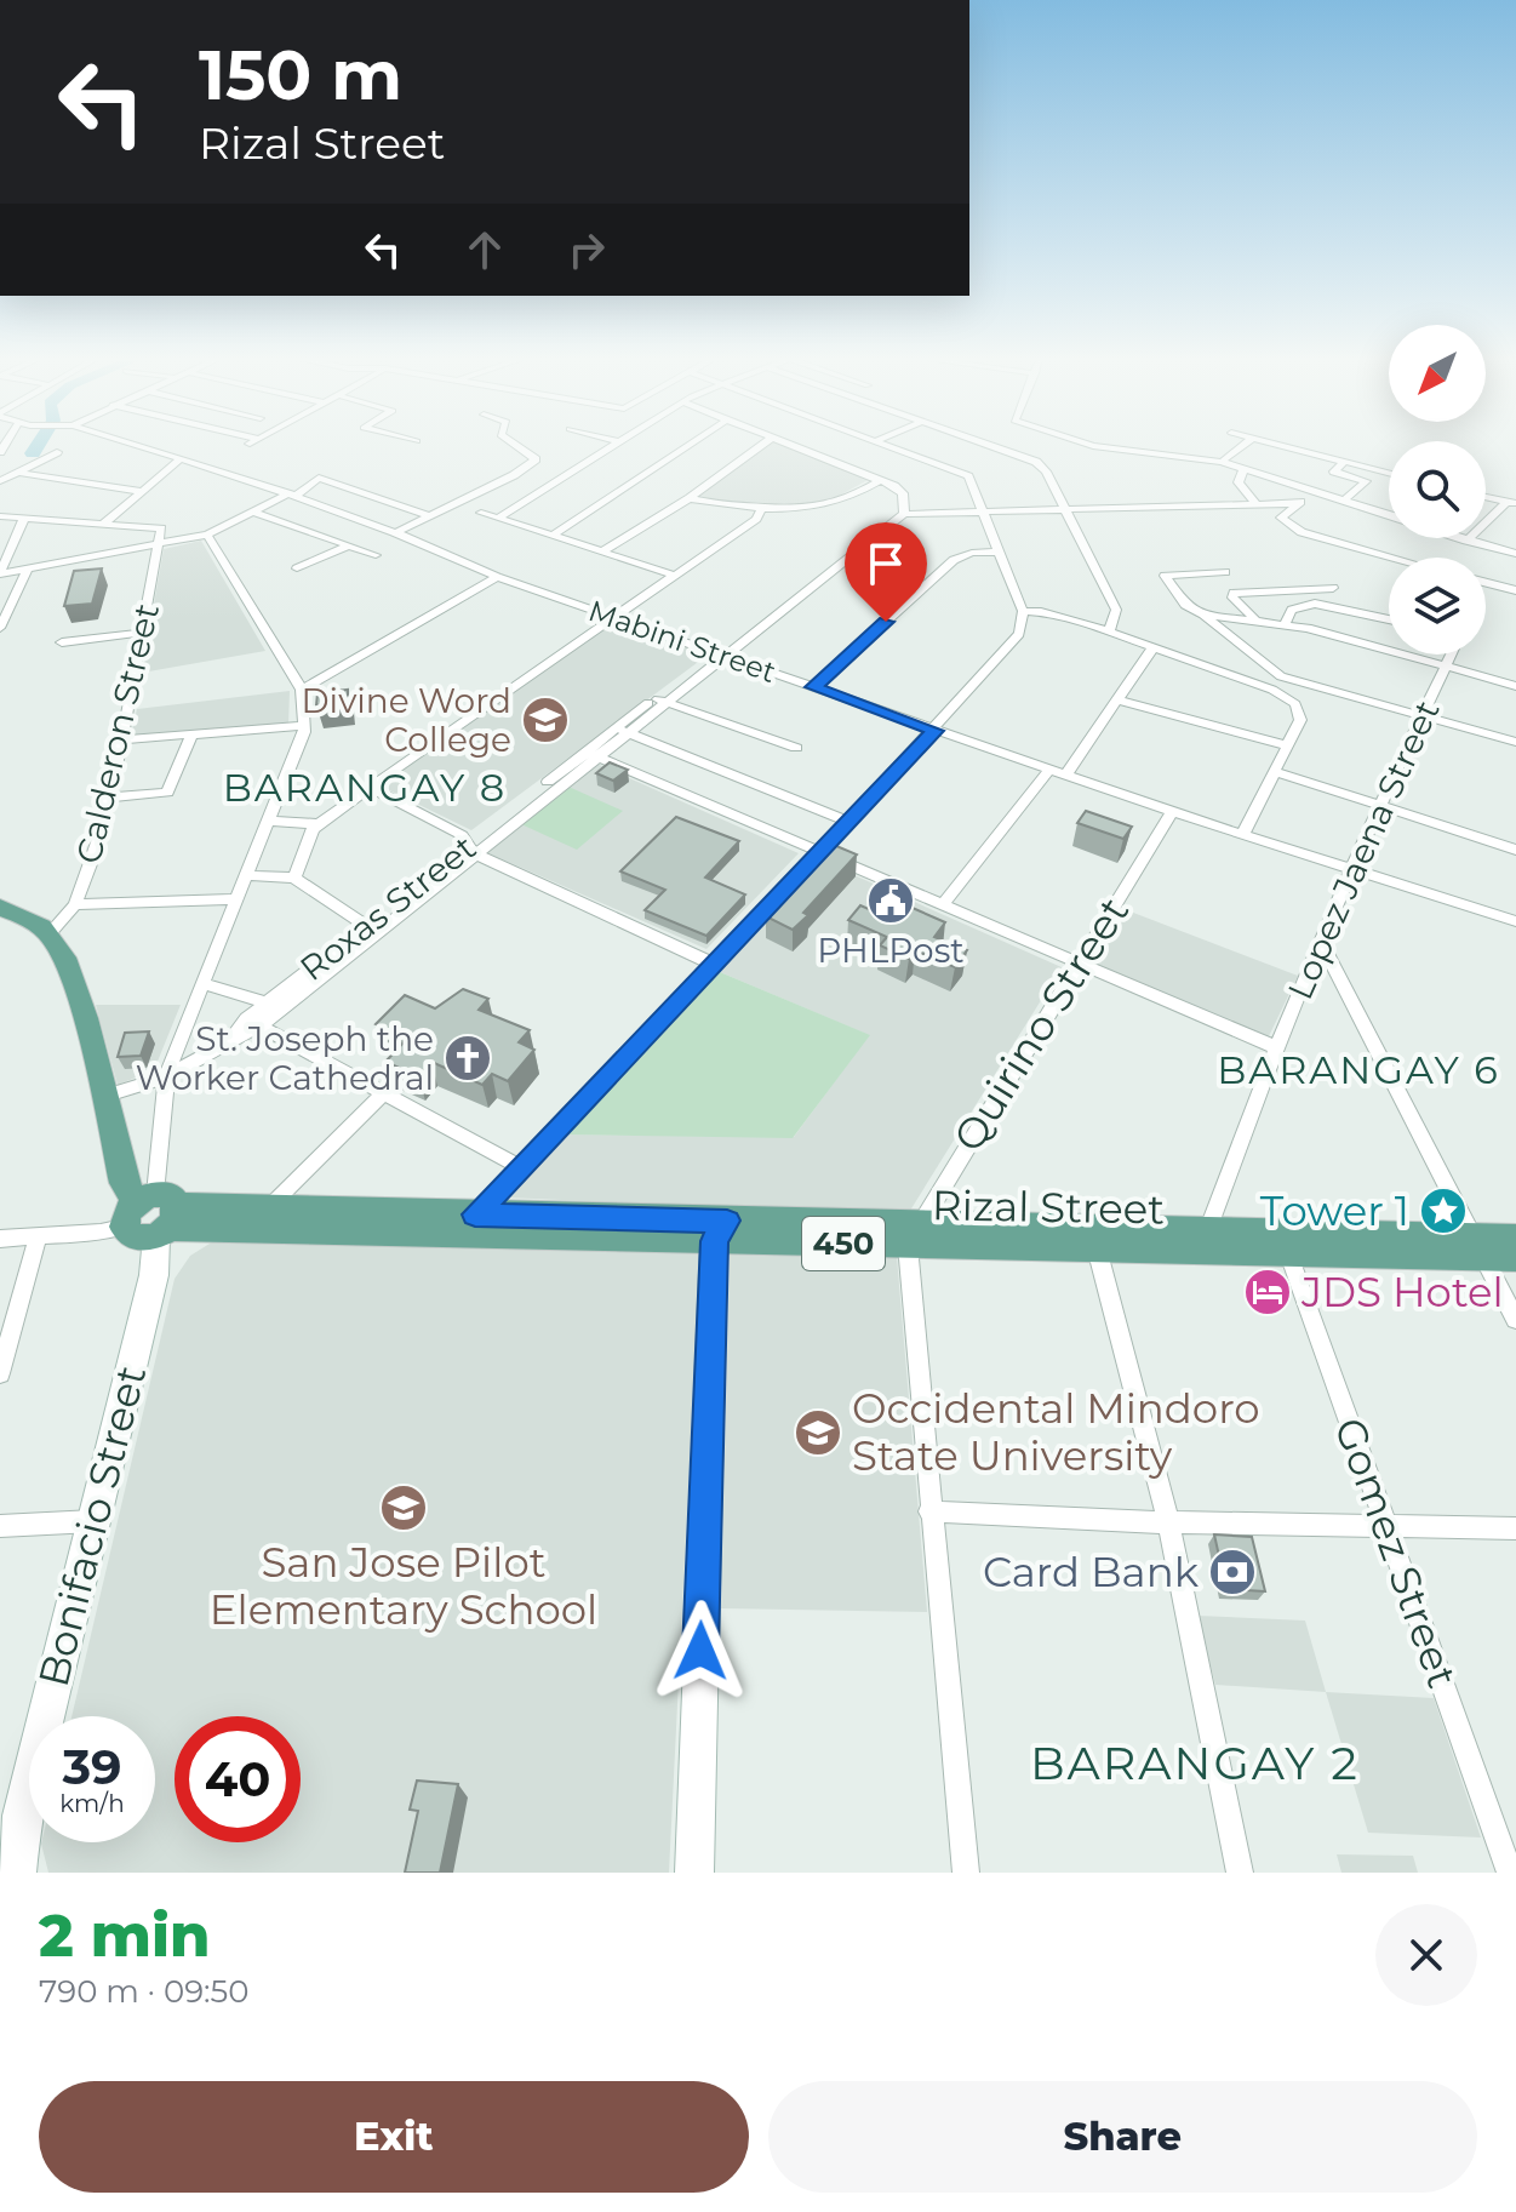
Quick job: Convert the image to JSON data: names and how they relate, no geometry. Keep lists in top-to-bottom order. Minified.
{"streets":{"main road":["Rizal Street","450"],"street":["Mabini Street","Calderon Street","Lopez Jaena Street","Roxas Street","Quirino Street","Bonifacio Street","Gomez Street"]},"crossings":[["Mabini Street","Lopez Jaena Street"],["Mabini Street","Roxas Street"],["Mabini Street","Quirino Street"],["Lopez Jaena Street","Rizal Street"],["Quirino Street","Rizal Street"],["Rizal Street","Bonifacio Street"],["Rizal Street","Gomez Street"]],"districts":["BARANGAY 8","BARANGAY 6","BARANGAY 2"],"places":{"school or university":["Divine Word College","Occidental Mindoro State University","San Jose Pilot Elementary School"],"public building":["PHLPost"],"church":["St. Joseph the Worker Cathedral"],"place":["Tower 1"],"hotel":["JDS Hotel"],"bank":["Card Bank"]},"north":"bottom left","page":{"turn":["150 m","Rizal Street"],"speed":"39 km/h","limit":"40","heading":["2 min","790 m · 09:50"],"buttons":["Exit","Share"]}}
